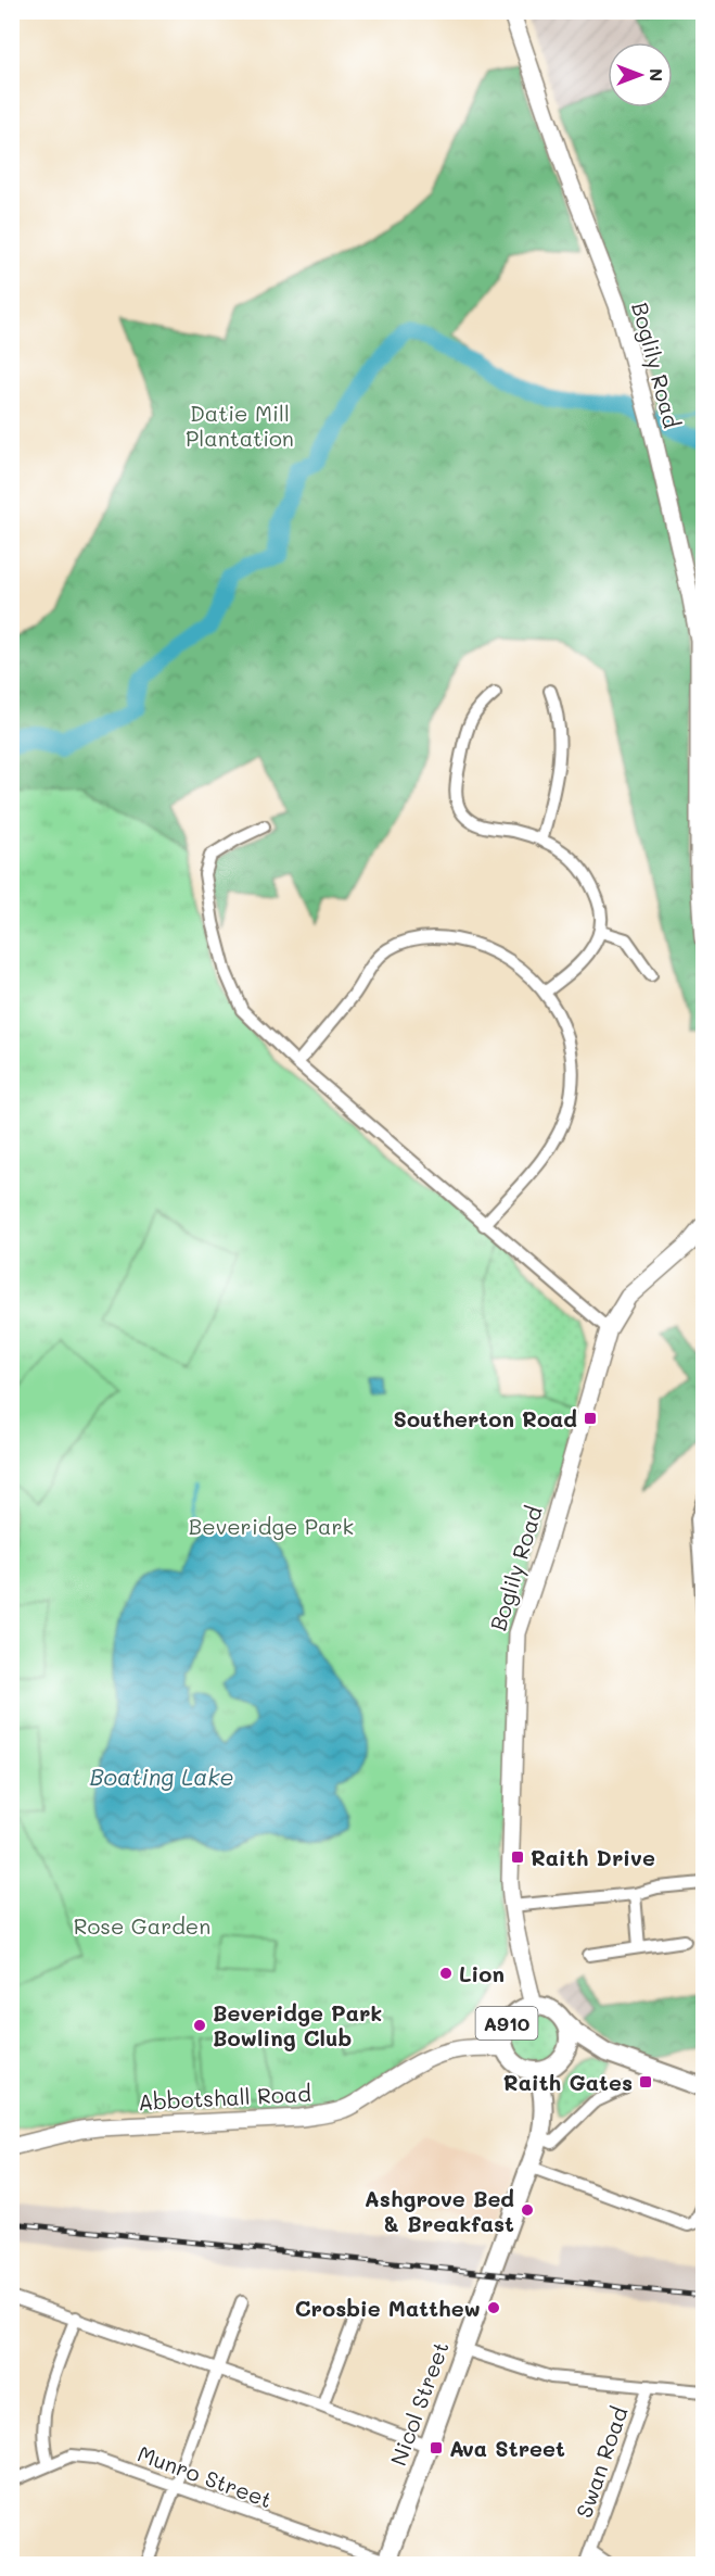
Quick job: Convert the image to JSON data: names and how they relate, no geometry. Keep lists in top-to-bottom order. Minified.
{"streets":{"main road":["Boglily Road","A910","Abbotshall Road","Nicol Street"],"street":["Swan Road","Munro Street"]},"crossings":[["Boglily Road","A910"],["Boglily Road","Abbotshall Road"],["Boglily Road","Nicol Street"],["A910","Abbotshall Road"],["A910","Nicol Street"],["Abbotshall Road","Nicol Street"],["Nicol Street","Munro Street"]],"water":["Boating Lake"],"parks":["Datie Mill Plantation","Beveridge Park","Rose Garden"],"places":{"transit":["Southerton Road","Raith Drive","Raith Gates","Ava Street"],"other":["Lion","Beveridge Park Bowling Club","Ashgrove Bed & Breakfast","Crosbie Matthew"]},"north":"right"}
